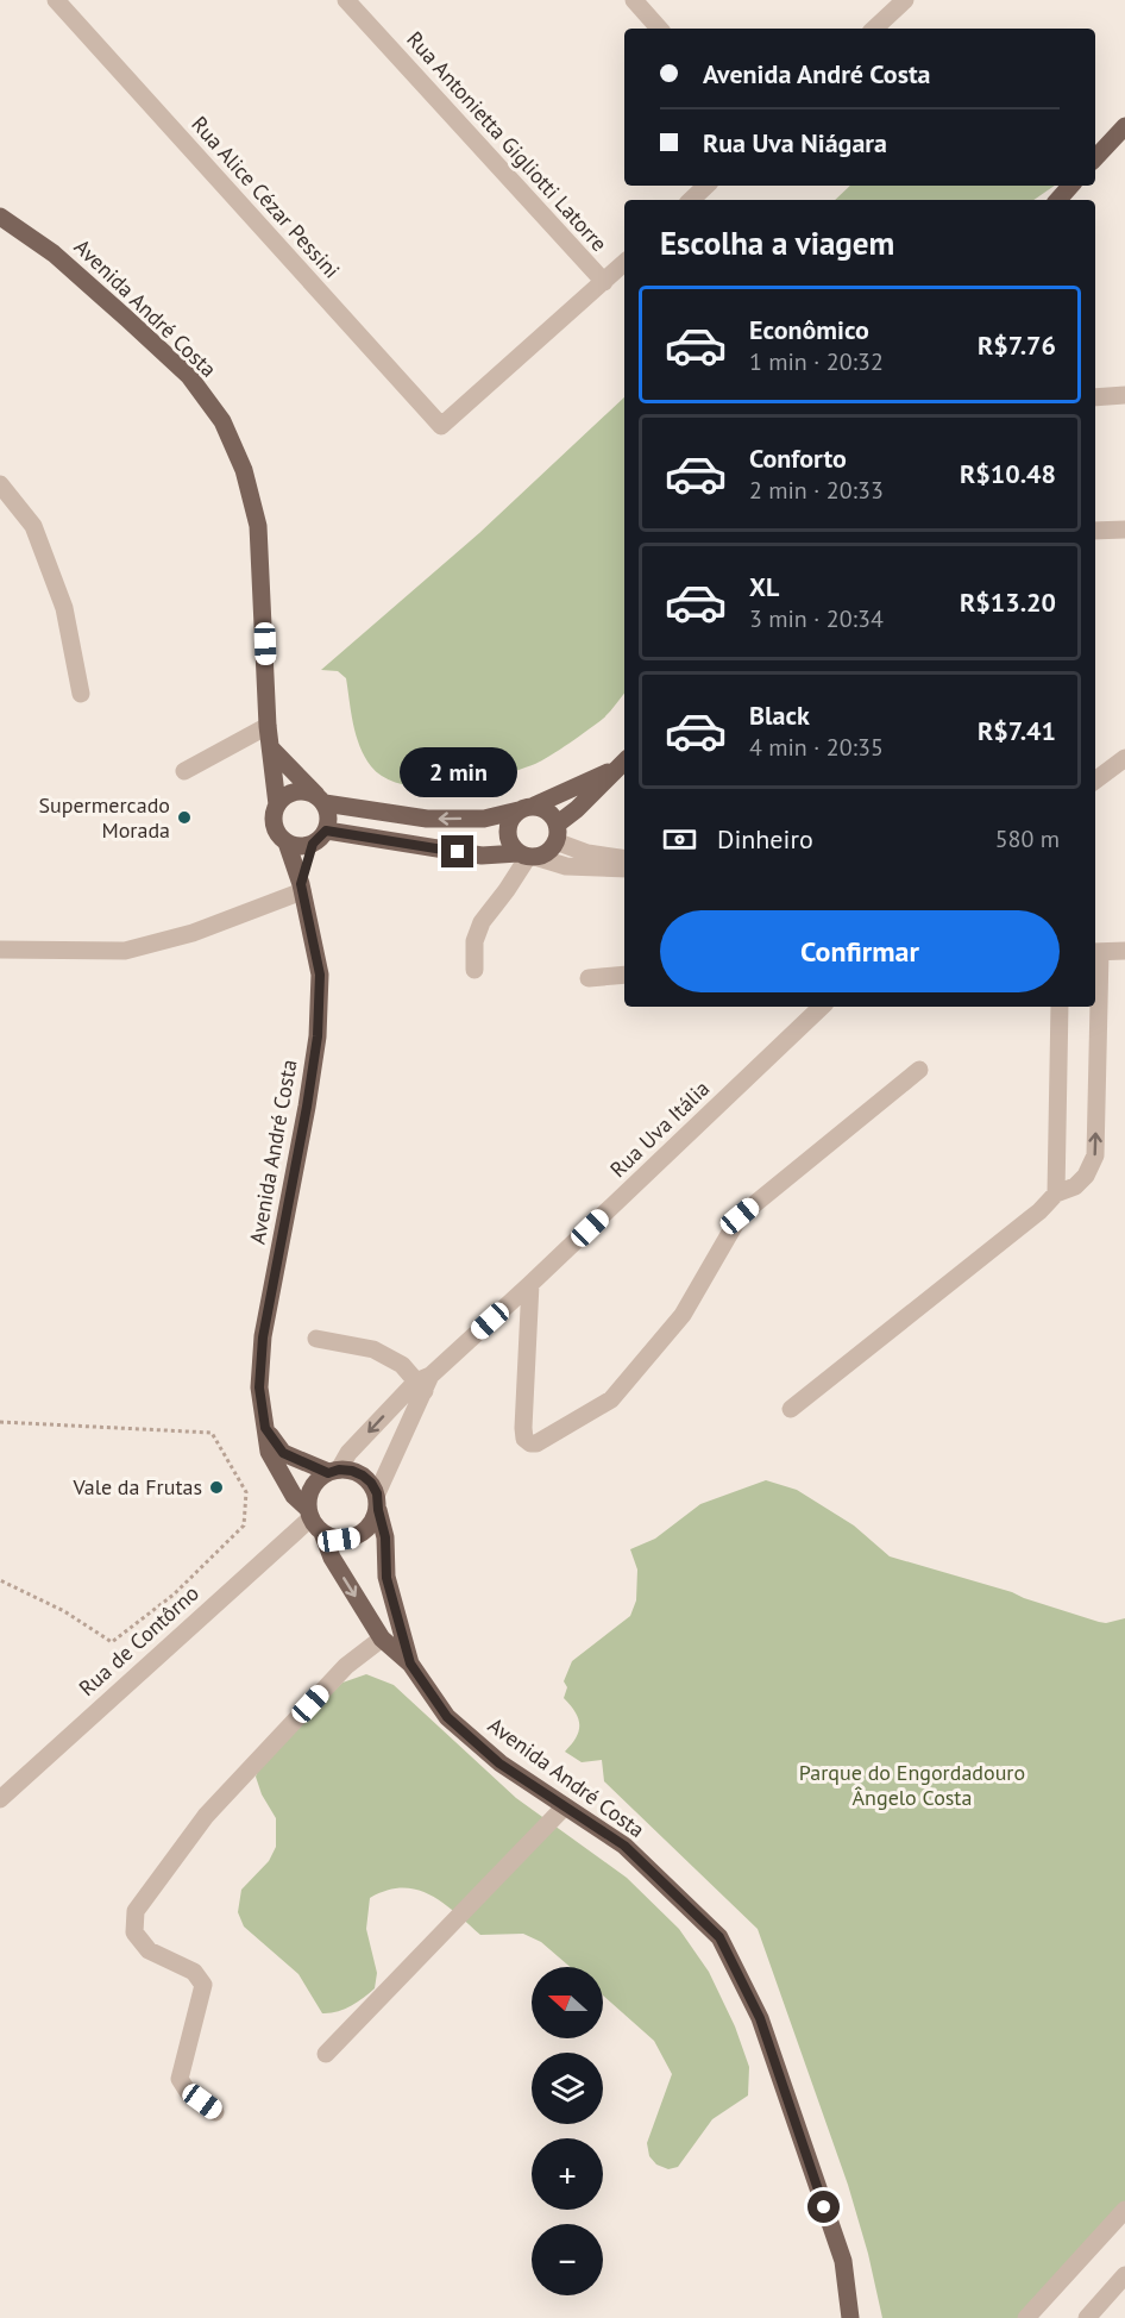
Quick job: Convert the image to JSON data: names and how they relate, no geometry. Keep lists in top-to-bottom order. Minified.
{"streets":{"main road":["Avenida André Costa"],"street":["Rua Antonietta Gigliotti Latorre","Rua Alice Cézar Pessini","Rua Uva Itália","Rua de Contôrno"]},"crossings":[["Rua Antonietta Gigliotti Latorre","Rua Alice Cézar Pessini"],["Avenida André Costa","Rua Uva Itália"],["Avenida André Costa","Rua de Contôrno"],["Rua Uva Itália","Rua de Contôrno"]],"parks":["Parque do Engordadouro Ângelo Costa"],"places":["Supermercado Morada","Vale da Frutas"],"north":"left","page":{"banner":["Avenida André Costa","Rua Uva Niágara"],"heading":"Escolha a viagem","list":[{"name":"Econômico","note":"1 min · 20:32","value":"R$7.76"},{"name":"Conforto","note":"2 min · 20:33","value":"R$10.48"},{"name":"XL","note":"3 min · 20:34","value":"R$13.20"},{"name":"Black","note":"4 min · 20:35","value":"R$7.41"}],"bubble":"2 min","pay":["Dinheiro","580 m"],"buttons":"Confirmar","map_buttons":["+","−"]}}
